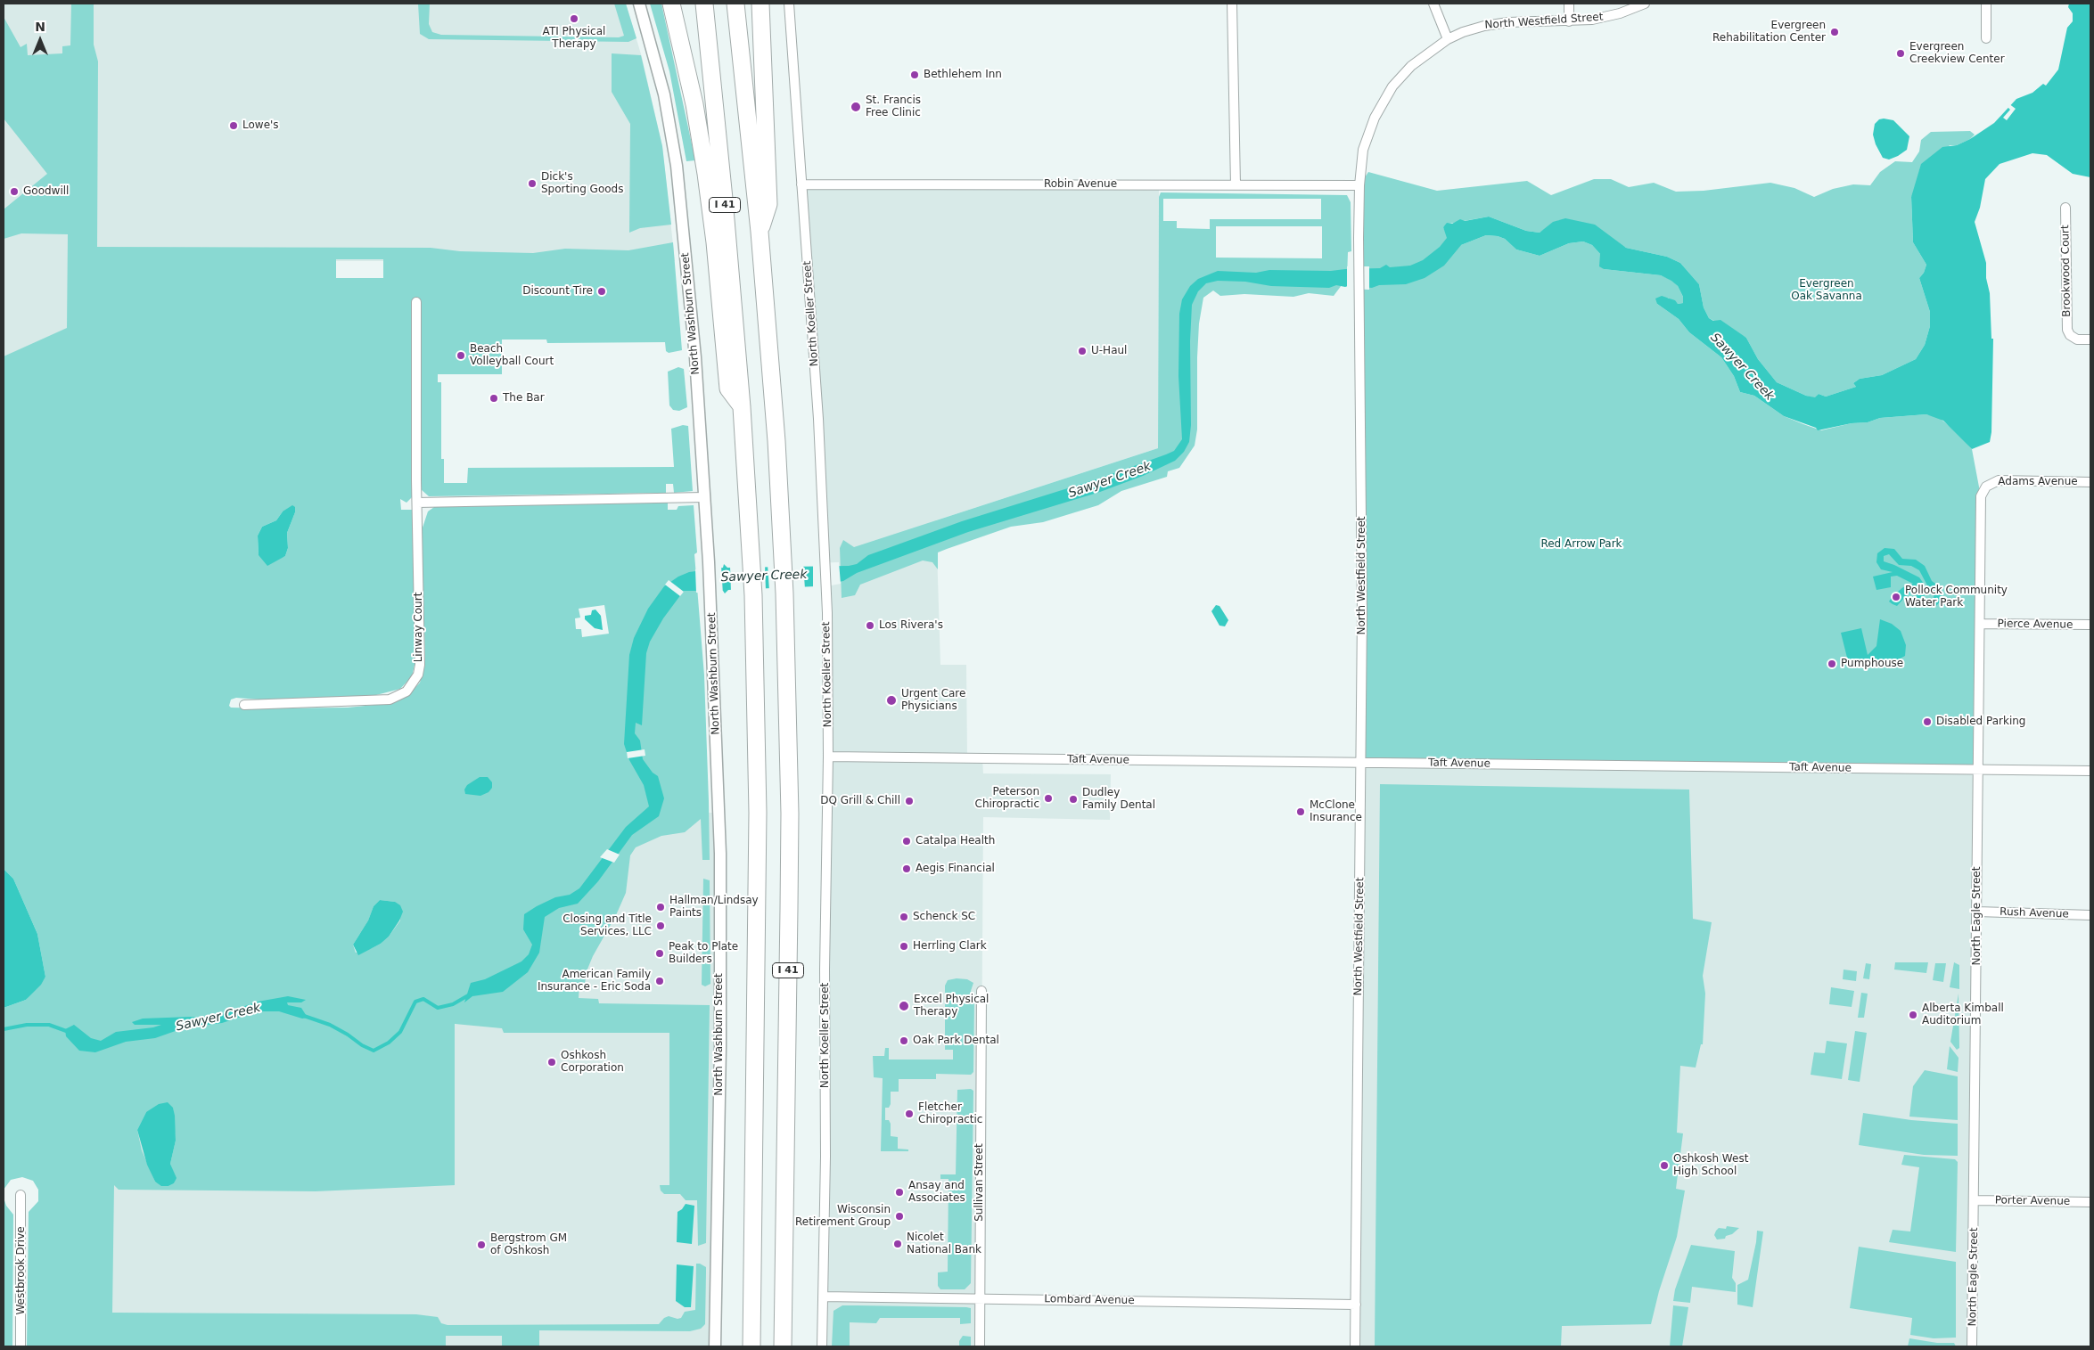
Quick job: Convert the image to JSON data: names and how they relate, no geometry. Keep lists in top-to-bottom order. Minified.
{"streets":{"highway":["I 41"],"street":["North Westfield Street","Robin Avenue","Brookwood Court","North Washburn Street","North Koeller Street","Adams Avenue","Pierce Avenue","Linway Court","Taft Avenue","Rush Avenue","North Eagle Street","Sullivan Street","Porter Avenue","Westbrook Drive","Lombard Avenue"]},"crossings":[["North Westfield Street","Robin Avenue"],["North Westfield Street","Taft Avenue"],["North Westfield Street","Lombard Avenue"],["Robin Avenue","North Koeller Street"],["North Koeller Street","Taft Avenue"],["North Koeller Street","Lombard Avenue"],["Adams Avenue","North Eagle Street"],["Pierce Avenue","North Eagle Street"],["Taft Avenue","North Eagle Street"],["Rush Avenue","North Eagle Street"],["North Eagle Street","Porter Avenue"],["Sullivan Street","Lombard Avenue"]],"water":["Sawyer Creek"],"parks":["Evergreen Oak Savanna","Red Arrow Park"],"places":["ATI Physical Therapy","Evergreen Rehabilitation Center","Evergreen Creekview Center","Bethlehem Inn","St. Francis Free Clinic","Lowe's","Dick's Sporting Goods","Goodwill","Discount Tire","U-Haul","Beach Volleyball Court","The Bar","Pollock Community Water Park","Los Rivera's","Pumphouse","Urgent Care Physicians","Disabled Parking","Peterson Chiropractic","Dudley Family Dental","DQ Grill & Chill","McClone Insurance","Catalpa Health","Aegis Financial","Hallman/Lindsay Paints","Schenck SC","Closing and Title Services, LLC","Herrling Clark","Peak to Plate Builders","American Family Insurance - Eric Soda","Excel Physical Therapy","Alberta Kimball Auditorium","Oak Park Dental","Oshkosh Corporation","Fletcher Chiropractic","Oshkosh West High School","Ansay and Associates","Wisconsin Retirement Group","Nicolet National Bank","Bergstrom GM of Oshkosh"],"north":"top"}
